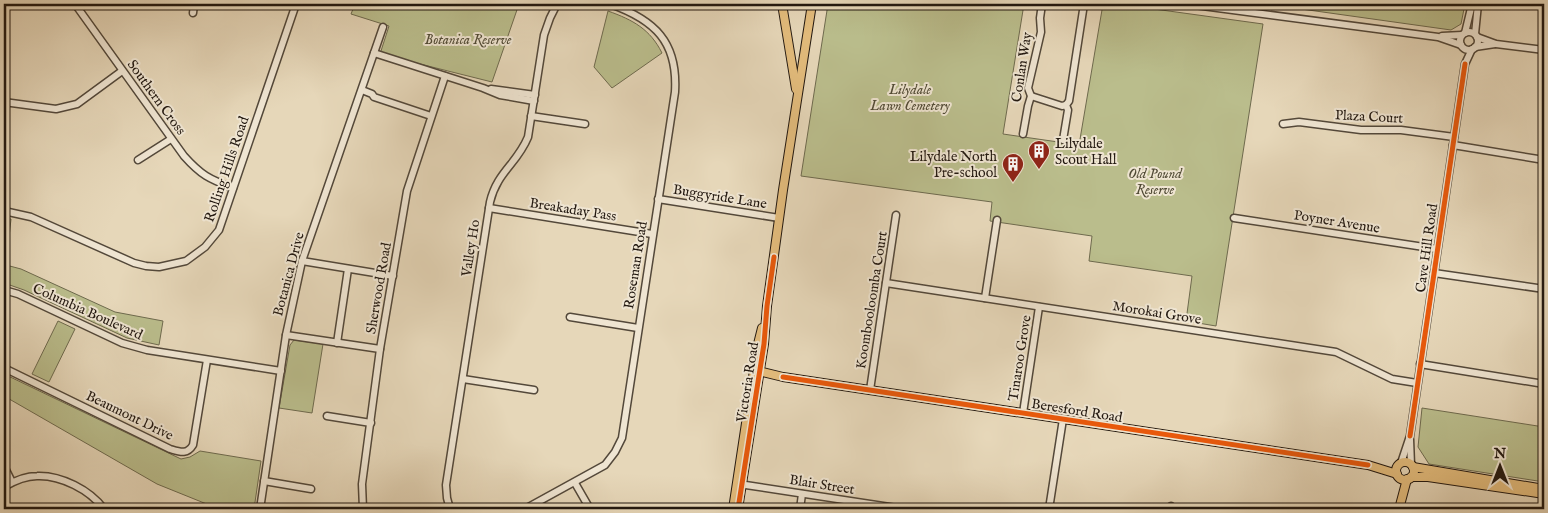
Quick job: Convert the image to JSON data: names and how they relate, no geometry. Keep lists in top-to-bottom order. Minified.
{"streets":{"main road":["Victoria Road","Beresford Road"],"street":["Conlan Way","Southern Cross","Plaza Court","Rolling Hills Road","Buggyride Lane","Breakaday Pass","Poyner Avenue","Valley Ho","Cave Hill Road","Roseman Road","Botanica Drive","Sherwood Road","Koombooloomba Court","Columbia Boulevard","Morokai Grove","Tinaroo Grove","Beaumont Drive","Blair Street"]},"crossings":[["Southern Cross","Rolling Hills Road"],["Plaza Court","Cave Hill Road"],["Buggyride Lane","Roseman Road"],["Buggyride Lane","Victoria Road"],["Breakaday Pass","Valley Ho"],["Breakaday Pass","Roseman Road"],["Poyner Avenue","Cave Hill Road"],["Cave Hill Road","Morokai Grove"],["Cave Hill Road","Beresford Road"],["Botanica Drive","Columbia Boulevard"],["Koombooloomba Court","Morokai Grove"],["Koombooloomba Court","Beresford Road"],["Columbia Boulevard","Beaumont Drive"],["Morokai Grove","Tinaroo Grove"],["Tinaroo Grove","Beresford Road"],["Victoria Road","Beresford Road"],["Victoria Road","Blair Street"]],"parks":["Botanica Reserve","Lilydale Lawn Cemetery","Old Pound Reserve"],"places":{"building":["Lilydale Scout Hall","Lilydale North Pre-school"]},"north":"top"}
